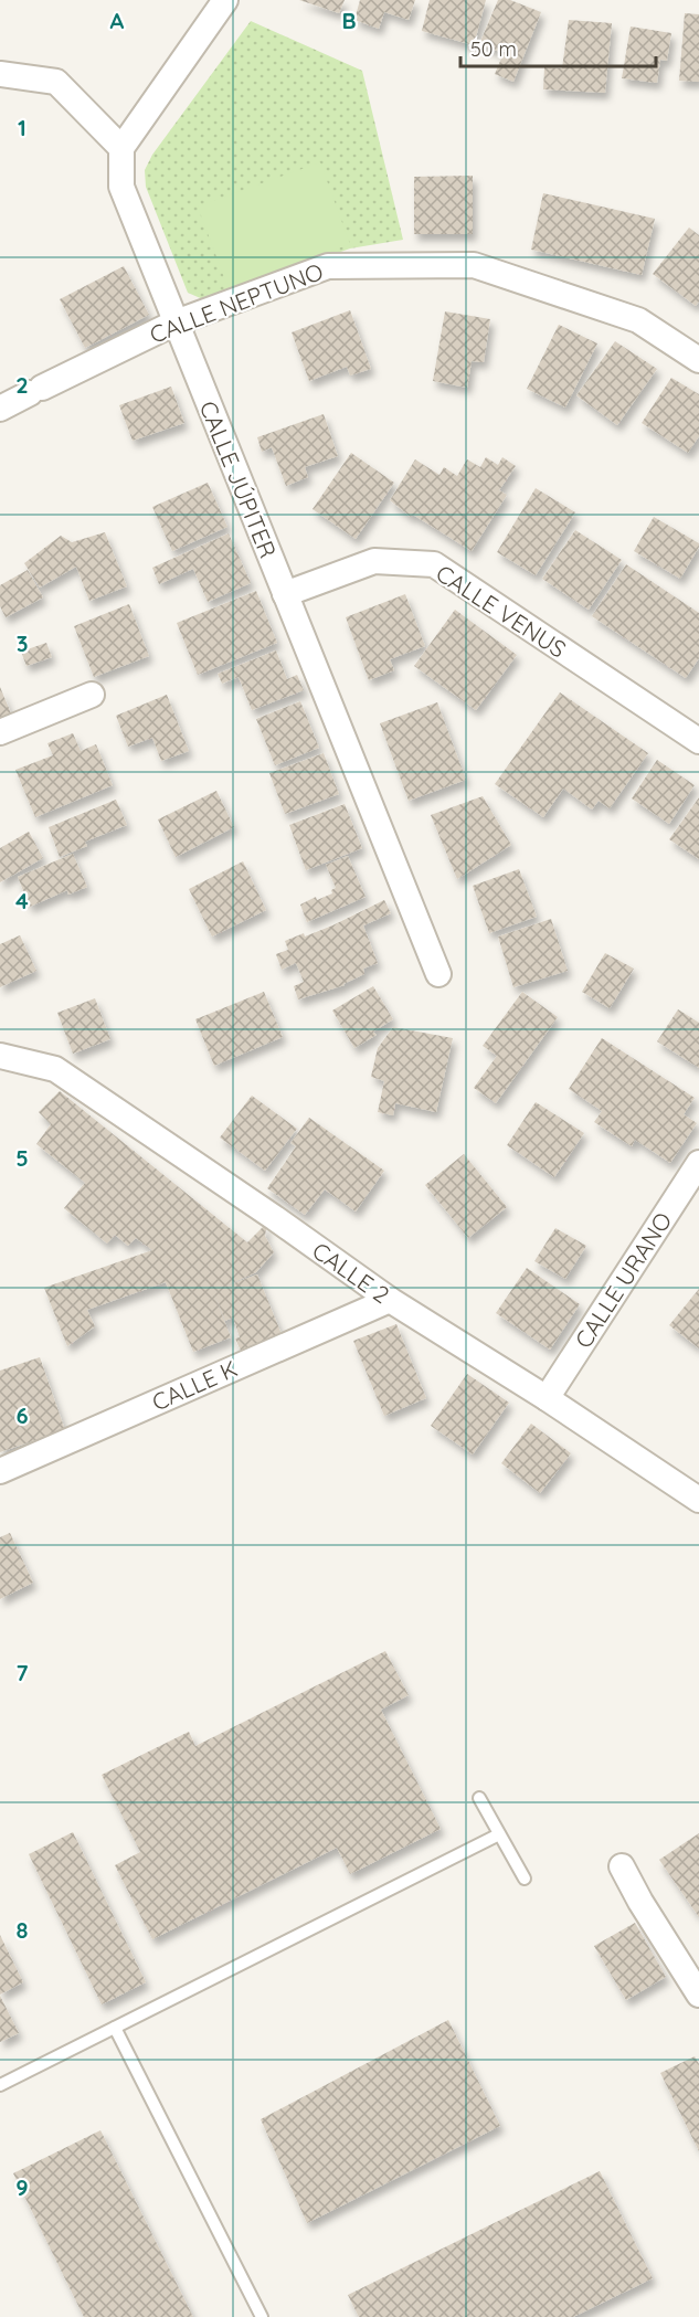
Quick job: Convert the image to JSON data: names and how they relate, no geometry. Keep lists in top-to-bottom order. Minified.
{"streets":{"street":["CALLE NEPTUNO","CALLE JÚPITER","CALLE VENUS","CALLE 2","CALLE URANO","CALLE K"]},"crossings":[["CALLE NEPTUNO","CALLE JÚPITER"],["CALLE JÚPITER","CALLE VENUS"],["CALLE 2","CALLE URANO"],["CALLE 2","CALLE K"]],"scale_bar":"50 m","grid":{"columns":["A","B"],"rows":["1","2","3","4","5","6","7","8","9"]}}
